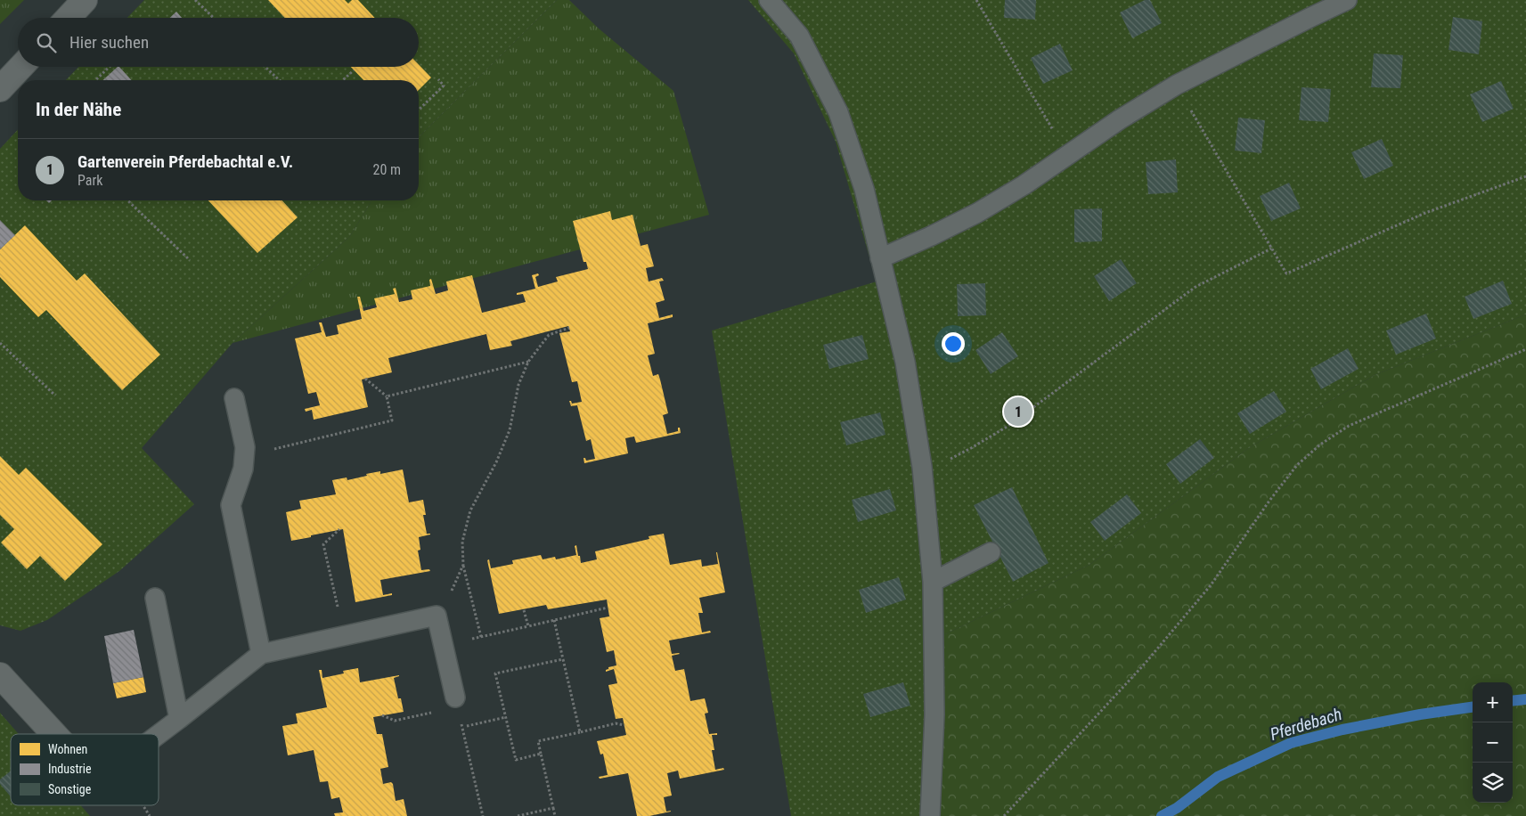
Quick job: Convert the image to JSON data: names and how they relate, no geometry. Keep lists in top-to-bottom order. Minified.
{"water":["Pferdebach"],"legend":["Wohnen","Industrie","Sonstige"],"page":{"search":"Hier suchen","heading":"In der Nähe","list":[{"mark":"1","name":"Gartenverein Pferdebachtal e.V.","note":"Park","value":"20 m"}],"pins":"1","map_buttons":["+","−"]}}
